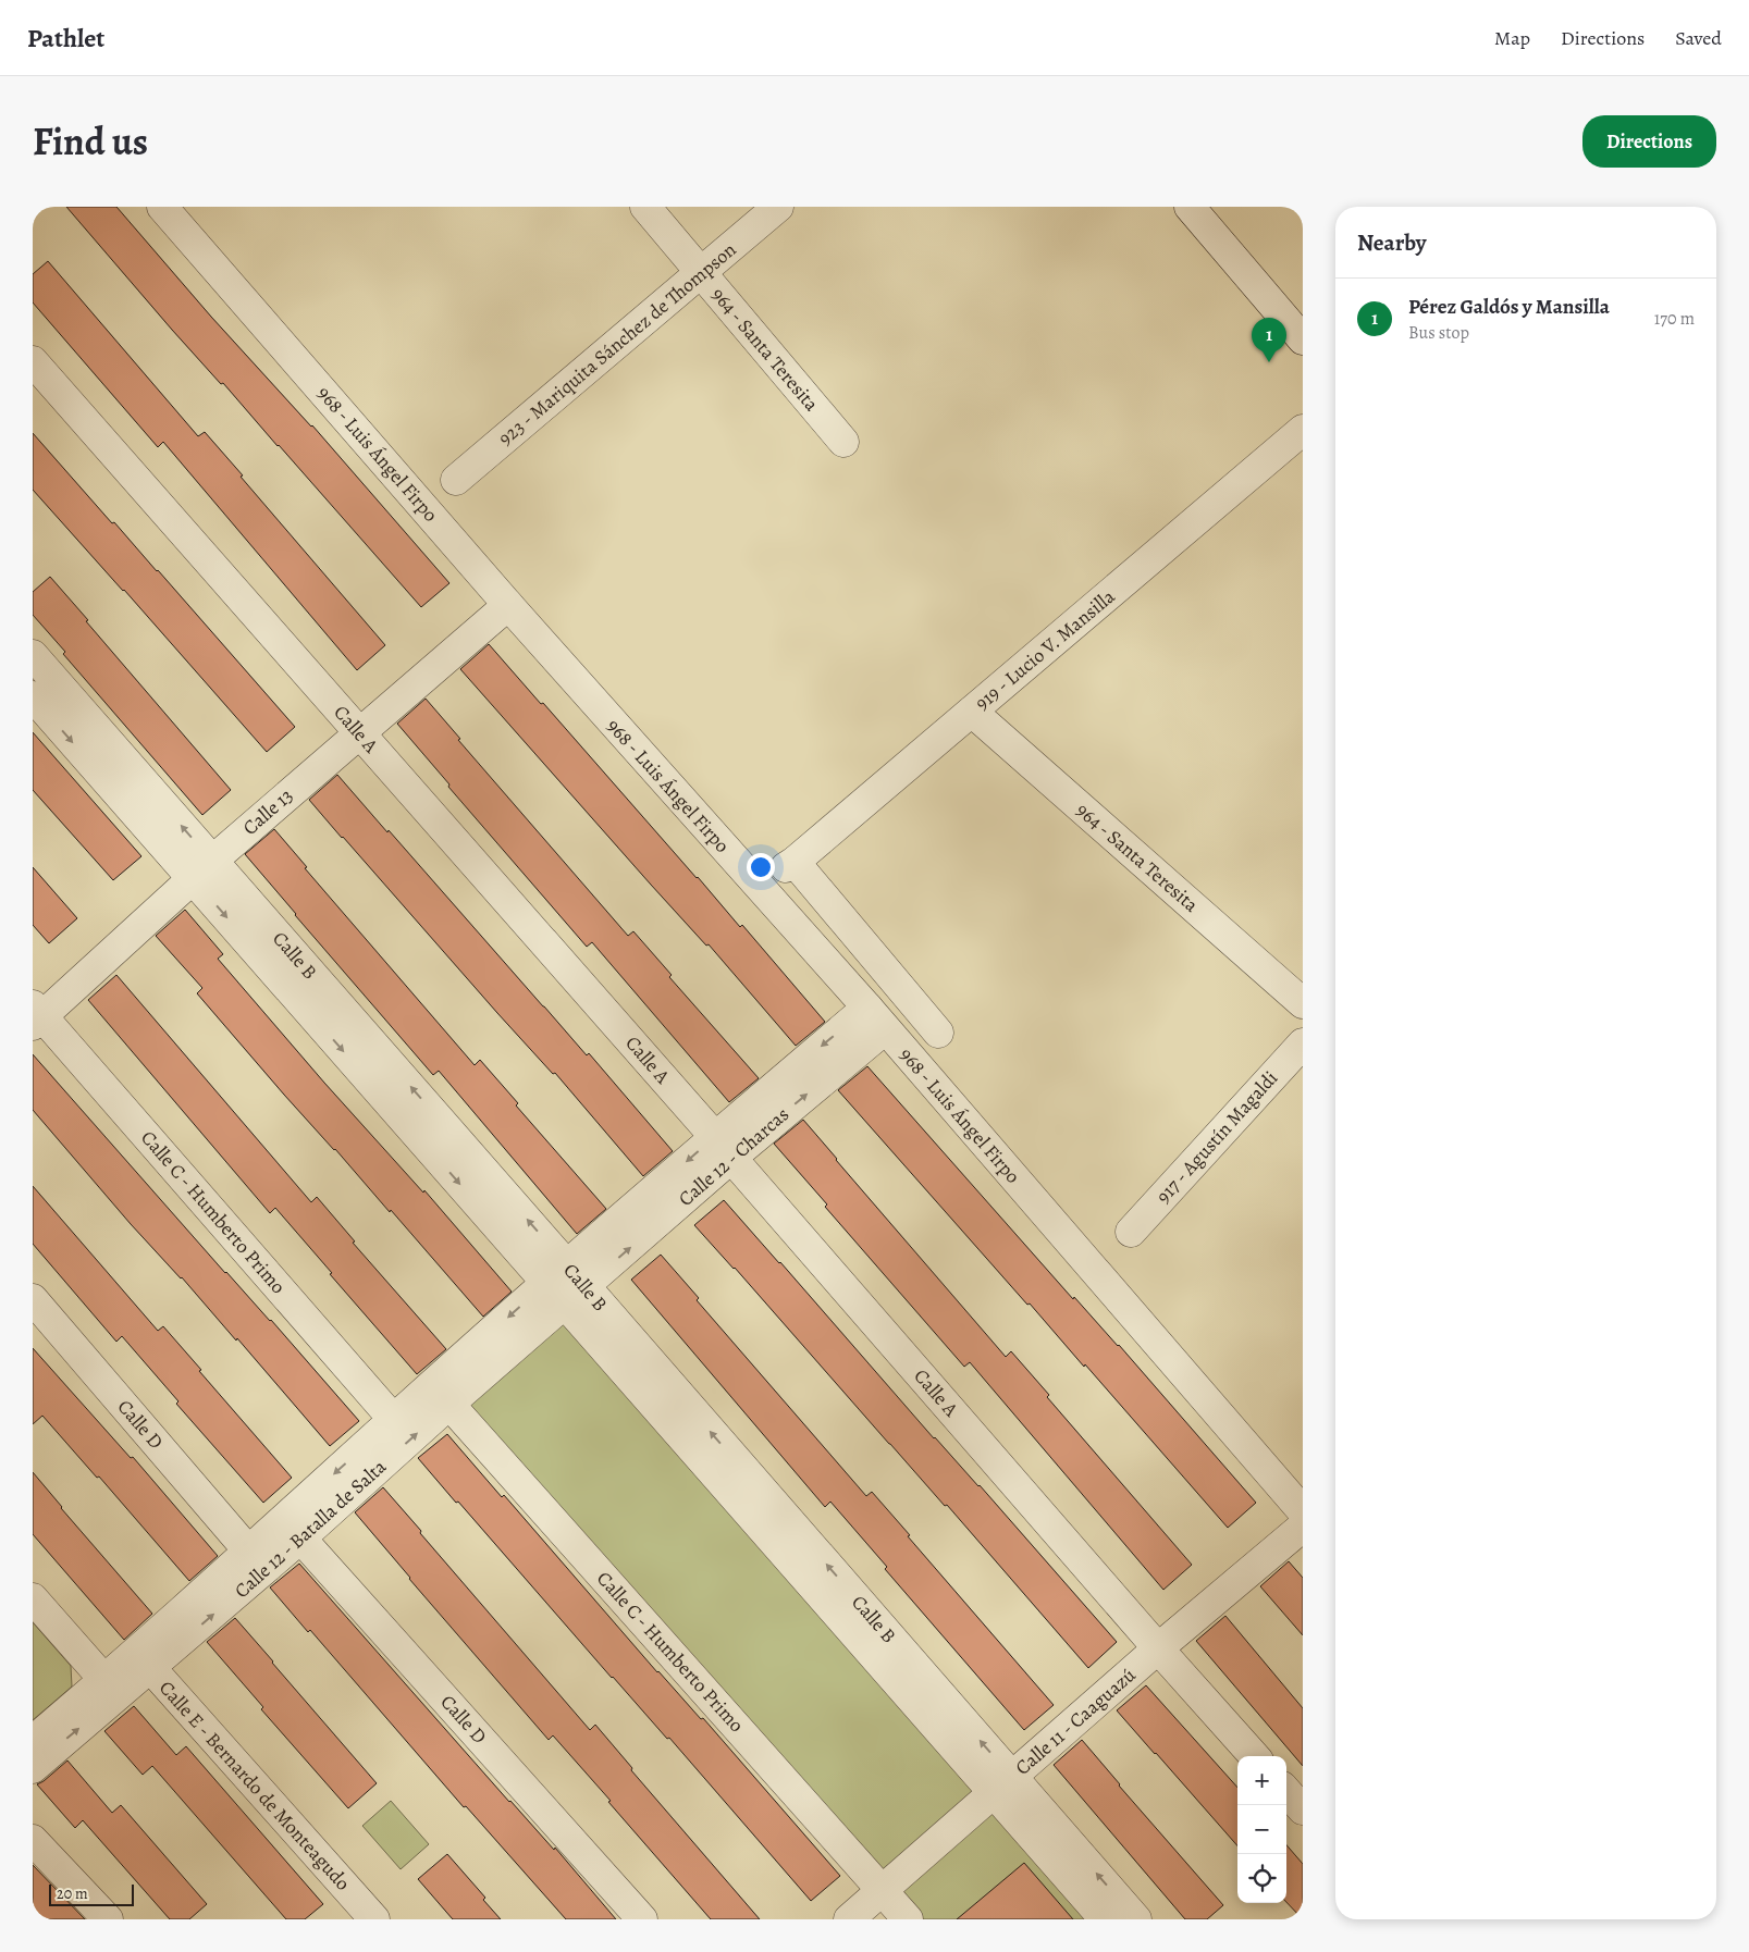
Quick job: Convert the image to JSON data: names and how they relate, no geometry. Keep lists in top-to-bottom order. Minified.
{"streets":{"street":["923 - Mariquita Sánchez de Thompson","964 - Santa Teresita","968 - Luis Ángel Firpo","919 - Lucio V. Mansilla","Calle A","Calle 13","Calle B","917 - Agustín Magaldi","Calle 12 - Charcas","Calle C - Humberto Primo","Calle D","Calle 12 - Batalla de Salta","Calle 11 - Caaguazú","Calle E - Bernardo de Monteagudo"]},"crossings":[["923 - Mariquita Sánchez de Thompson","964 - Santa Teresita"],["964 - Santa Teresita","919 - Lucio V. Mansilla"],["968 - Luis Ángel Firpo","Calle 13"],["968 - Luis Ángel Firpo","Calle 12 - Charcas"],["Calle A","Calle 13"],["Calle A","Calle 12 - Charcas"],["Calle A","Calle 11 - Caaguazú"],["Calle 13","Calle B"],["Calle 13","Calle C - Humberto Primo"],["Calle B","Calle 12 - Charcas"],["Calle B","Calle 12 - Batalla de Salta"],["Calle B","Calle 11 - Caaguazú"],["Calle 12 - Charcas","Calle 12 - Batalla de Salta"],["Calle C - Humberto Primo","Calle 12 - Batalla de Salta"],["Calle C - Humberto Primo","Calle 11 - Caaguazú"],["Calle D","Calle 12 - Batalla de Salta"],["Calle 12 - Batalla de Salta","Calle E - Bernardo de Monteagudo"]],"scale_bar":"20 m","page":{"header":"Pathlet","nav":["Map","Directions","Saved"],"title":"Find us","buttons":"Directions","heading":"Nearby","list":[{"mark":"1","name":"Pérez Galdós y Mansilla","note":"Bus stop","value":"170 m"}],"pins":"1","map_buttons":["+","−"],"scale":"20 m"}}
